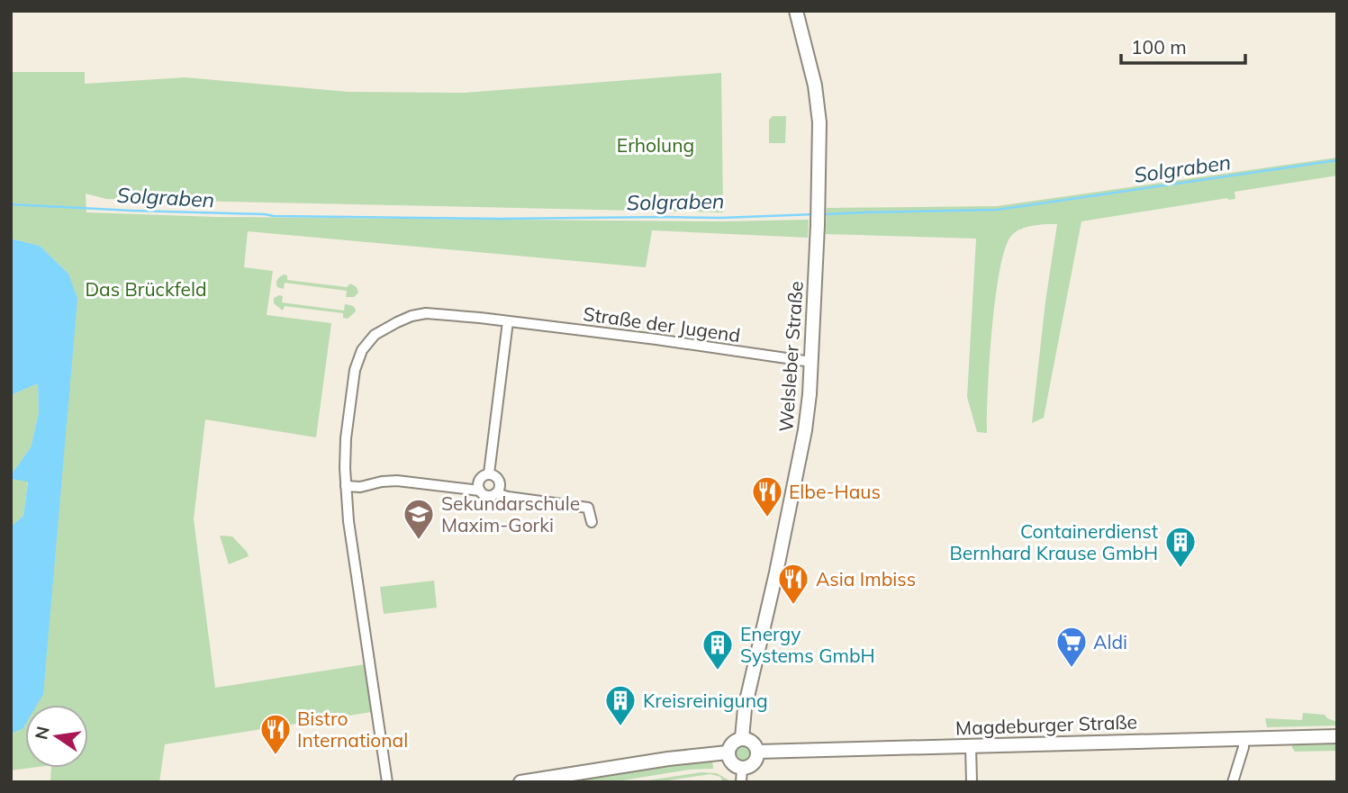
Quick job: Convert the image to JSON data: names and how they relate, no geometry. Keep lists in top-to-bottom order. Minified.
{"streets":{"main road":["Welsleber Straße","Magdeburger Straße"],"street":["Straße der Jugend"]},"crossings":[["Straße der Jugend","Welsleber Straße"],["Welsleber Straße","Magdeburger Straße"]],"water":["Solgraben"],"parks":["Erholung","Das Brückfeld"],"places":{"restaurant":["Elbe-Haus","Asia Imbiss","Bistro International"],"school or university":["Sekundarschule Maxim-Gorki"],"building":["Containerdienst Bernhard Krause GmbH","Energy Systems GmbH","Kreisreinigung"],"supermarket":["Aldi"]},"scale_bar":"100 m","north":"left"}
